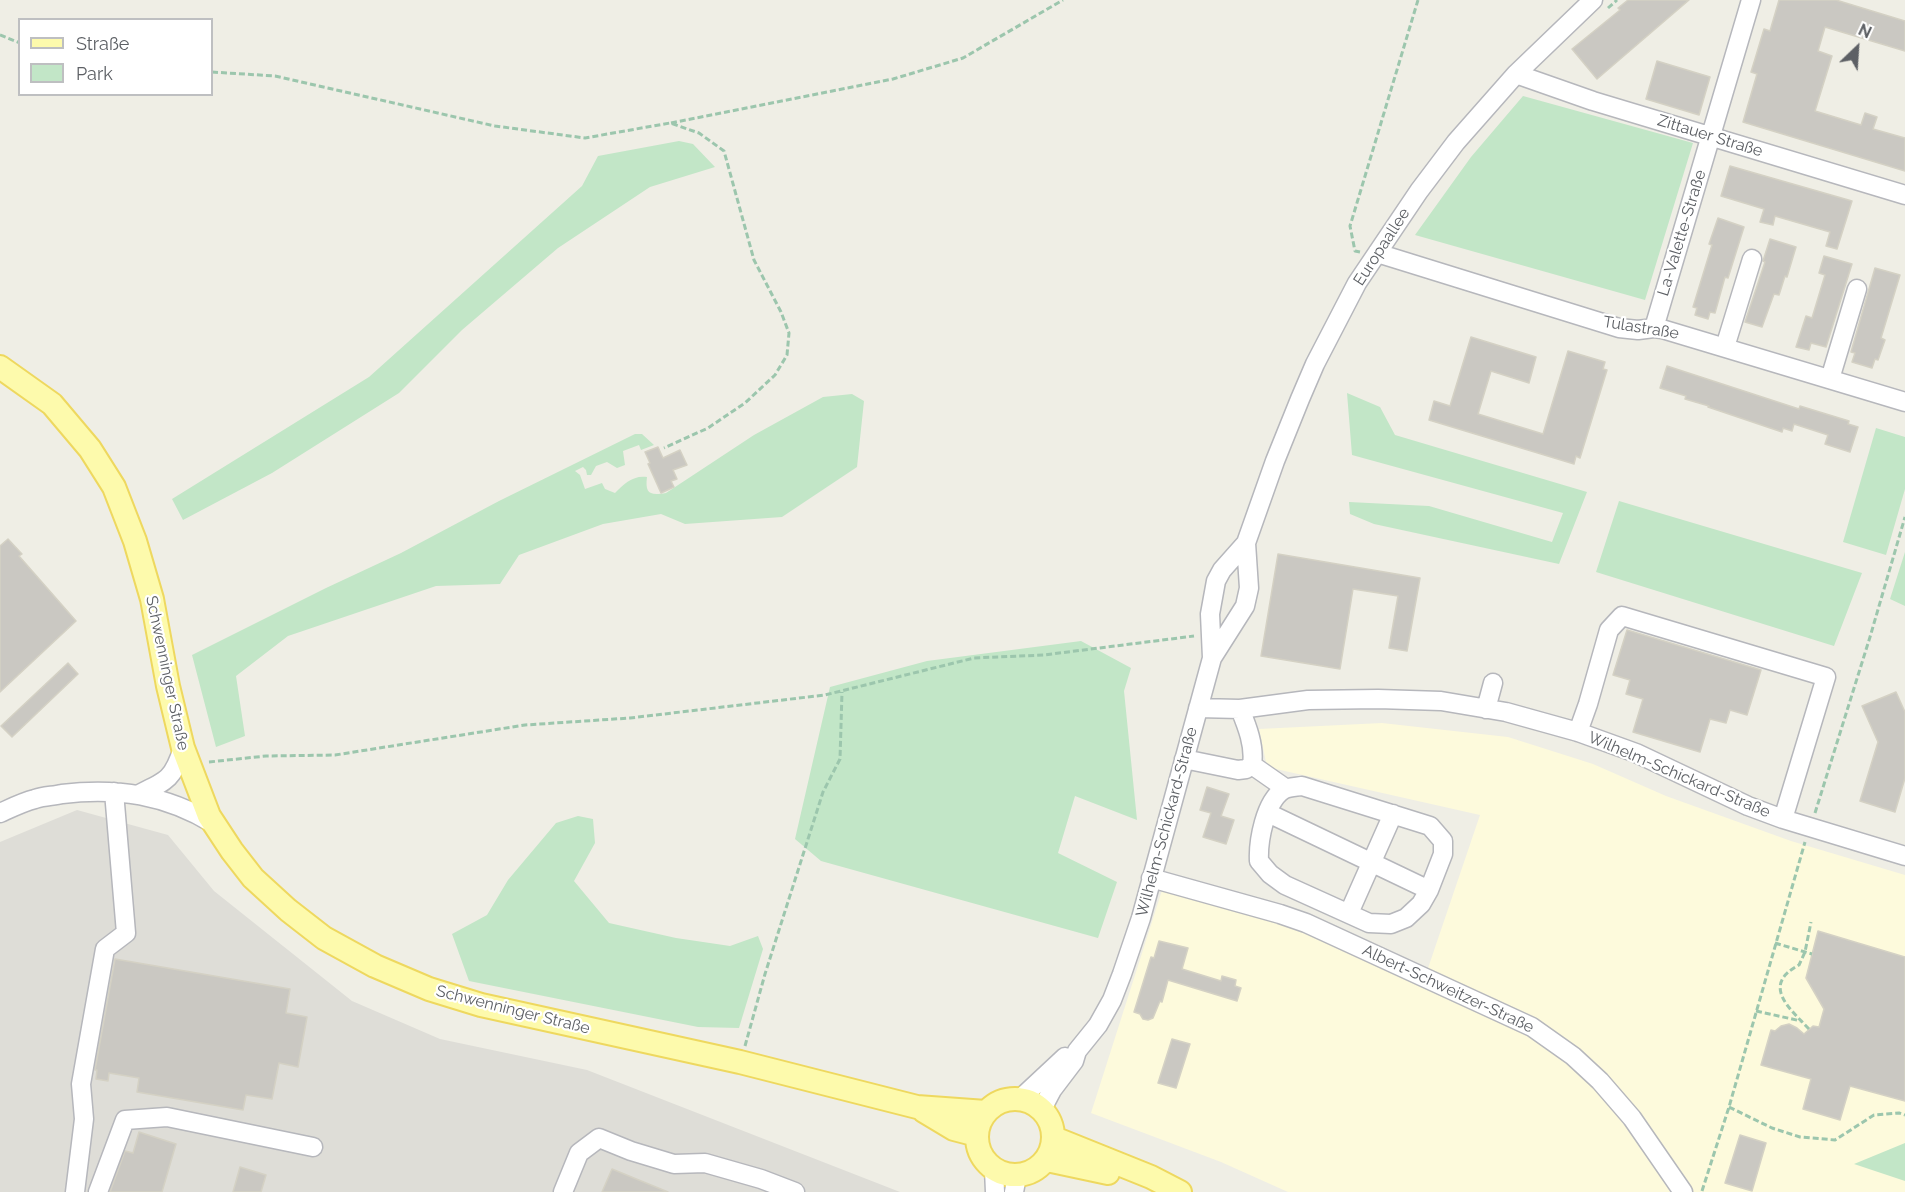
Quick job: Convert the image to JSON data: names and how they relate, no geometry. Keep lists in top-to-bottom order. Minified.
{"streets":{"main road":["Schwenninger Straße"],"street":["Zittauer Straße","La-Valette-Straße","Europaallee","Tulastraße","Wilhelm-Schickard-Straße","Albert-Schweitzer-Straße"]},"crossings":[["Zittauer Straße","La-Valette-Straße"],["Zittauer Straße","Europaallee"],["La-Valette-Straße","Tulastraße"],["Europaallee","Tulastraße"],["Europaallee","Wilhelm-Schickard-Straße"],["Wilhelm-Schickard-Straße","Albert-Schweitzer-Straße"]],"legend":["Straße","Park"],"north":"top right"}
